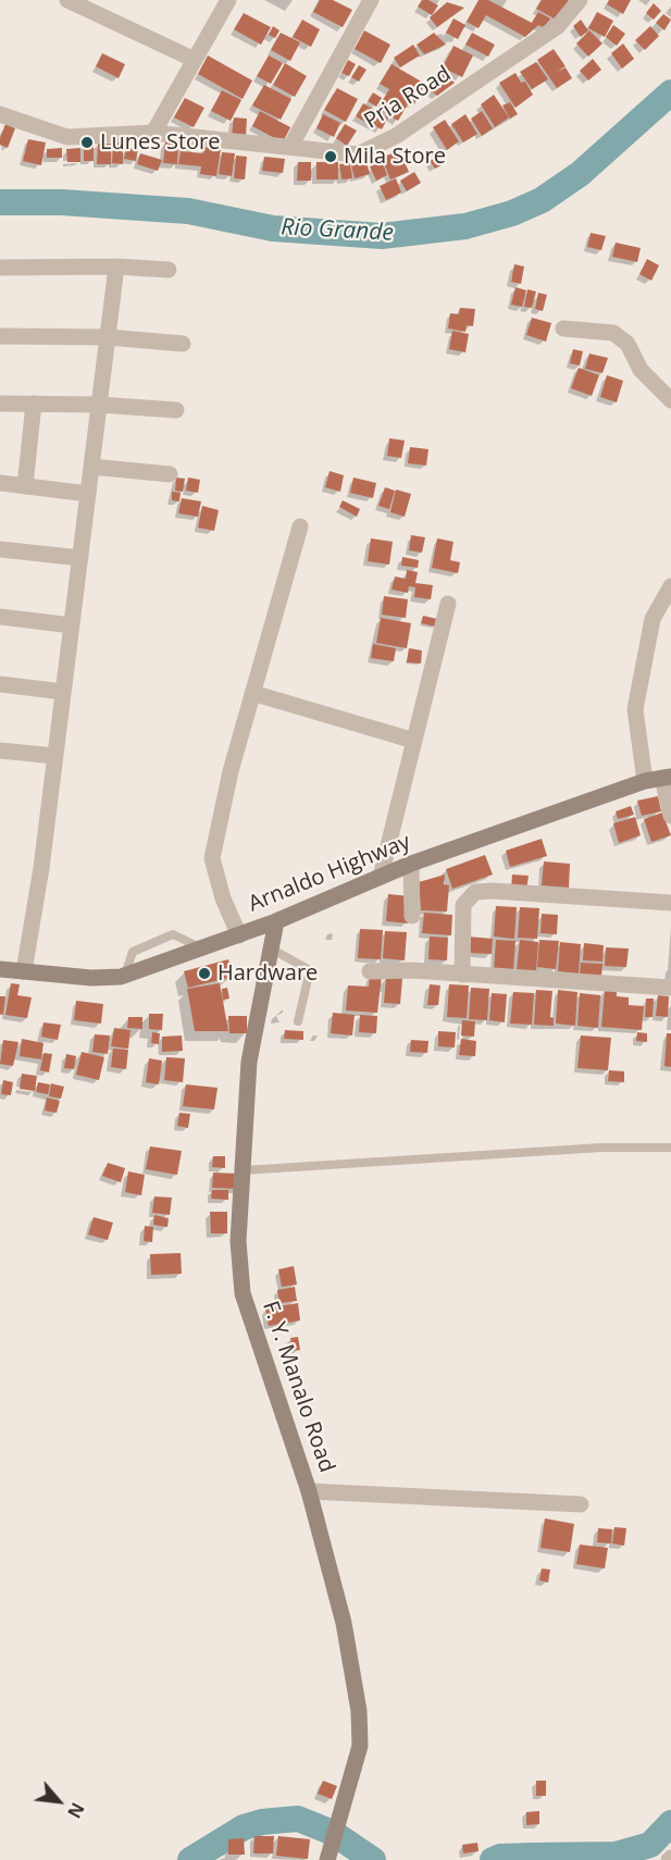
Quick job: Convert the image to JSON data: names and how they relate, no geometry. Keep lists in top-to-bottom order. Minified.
{"streets":{"street":["Pria Road","Arnaldo Highway","F. Y. Manalo Road"]},"crossings":[["Arnaldo Highway","F. Y. Manalo Road"]],"water":["Rio Grande"],"places":["Lunes Store","Mila Store","Hardware"],"north":"bottom right"}
